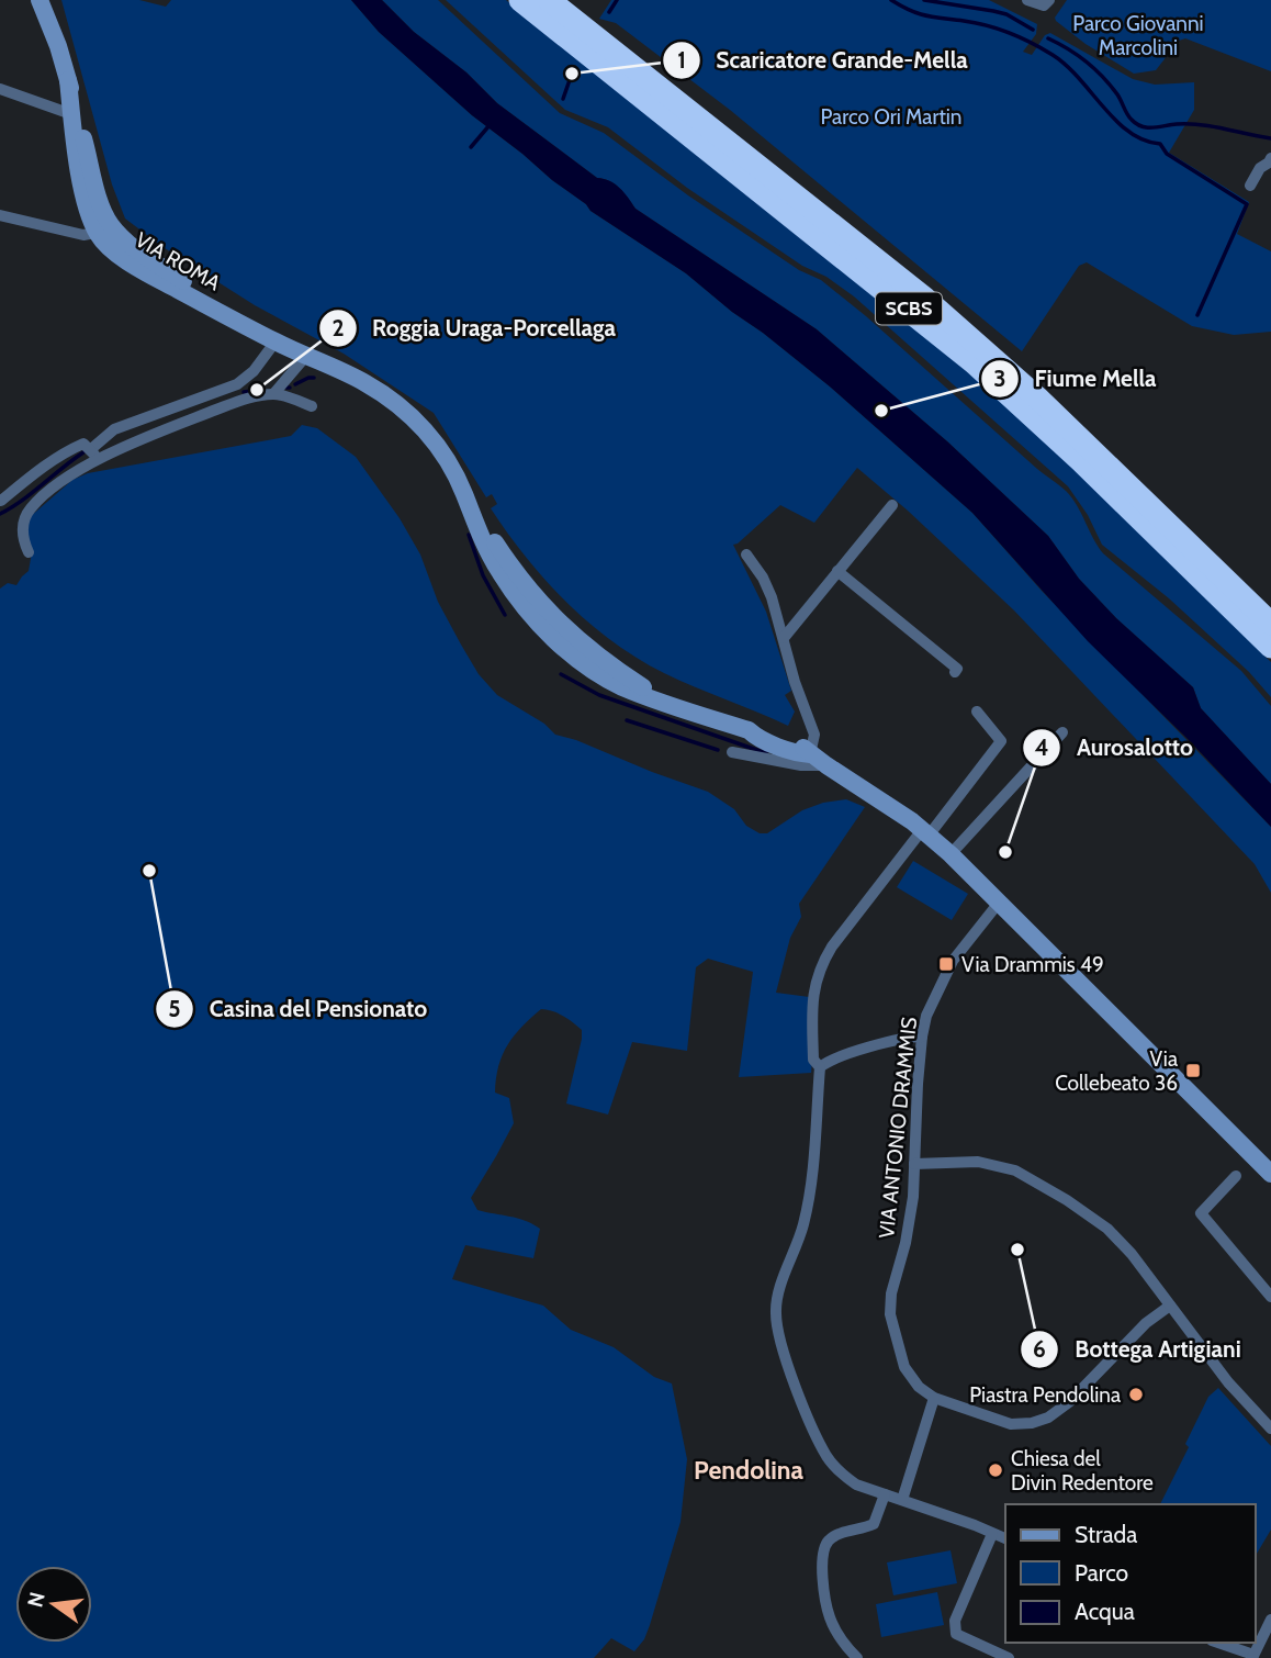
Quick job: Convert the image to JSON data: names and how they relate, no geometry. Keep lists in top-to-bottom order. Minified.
{"streets":{"highway":["SCBS"],"street":["VIA ROMA","VIA ANTONIO DRAMMIS"]},"crossings":[["VIA ROMA","VIA ANTONIO DRAMMIS"]],"districts":["Pendolina"],"parks":["Parco Giovanni Marcolini","Parco Ori Martin"],"places":{"other":["Scaricatore Grande-Mella","Roggia Uraga-Porcellaga","Fiume Mella","Aurosalotto","Casina del Pensionato","Bottega Artigiani","Piastra Pendolina","Chiesa del Divin Redentore"],"transit":["Via Drammis 49","Via Collebeato 36"]},"legend":["Strada","Parco","Acqua"],"north":"left"}
